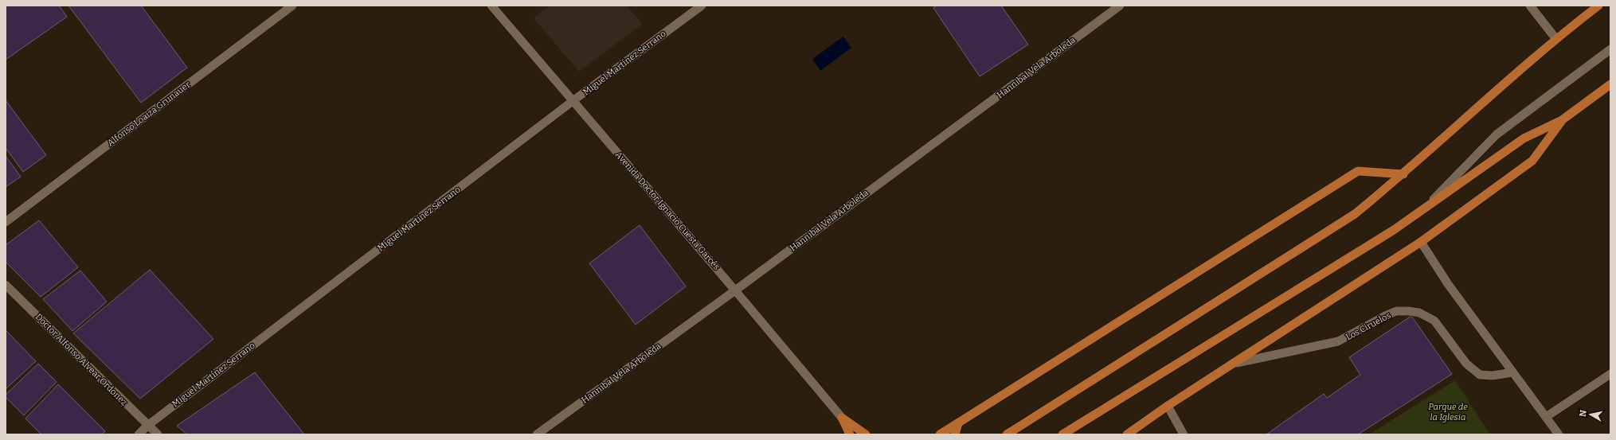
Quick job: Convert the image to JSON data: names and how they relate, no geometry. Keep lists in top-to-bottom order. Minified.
{"streets":{"street":["Miguel Martínez Serrano","Hannibal Vela Arboleda","Alfonso Loaiza Grunauer","Avenida Doctor Ignacio Cuesta Garcés","Los Ciruelos","Doctor Alfonso Alvear Ordonez"]},"crossings":[["Miguel Martínez Serrano","Avenida Doctor Ignacio Cuesta Garcés"],["Miguel Martínez Serrano","Doctor Alfonso Alvear Ordonez"],["Hannibal Vela Arboleda","Avenida Doctor Ignacio Cuesta Garcés"]],"parks":["Parque de la Iglesia"],"north":"left"}
